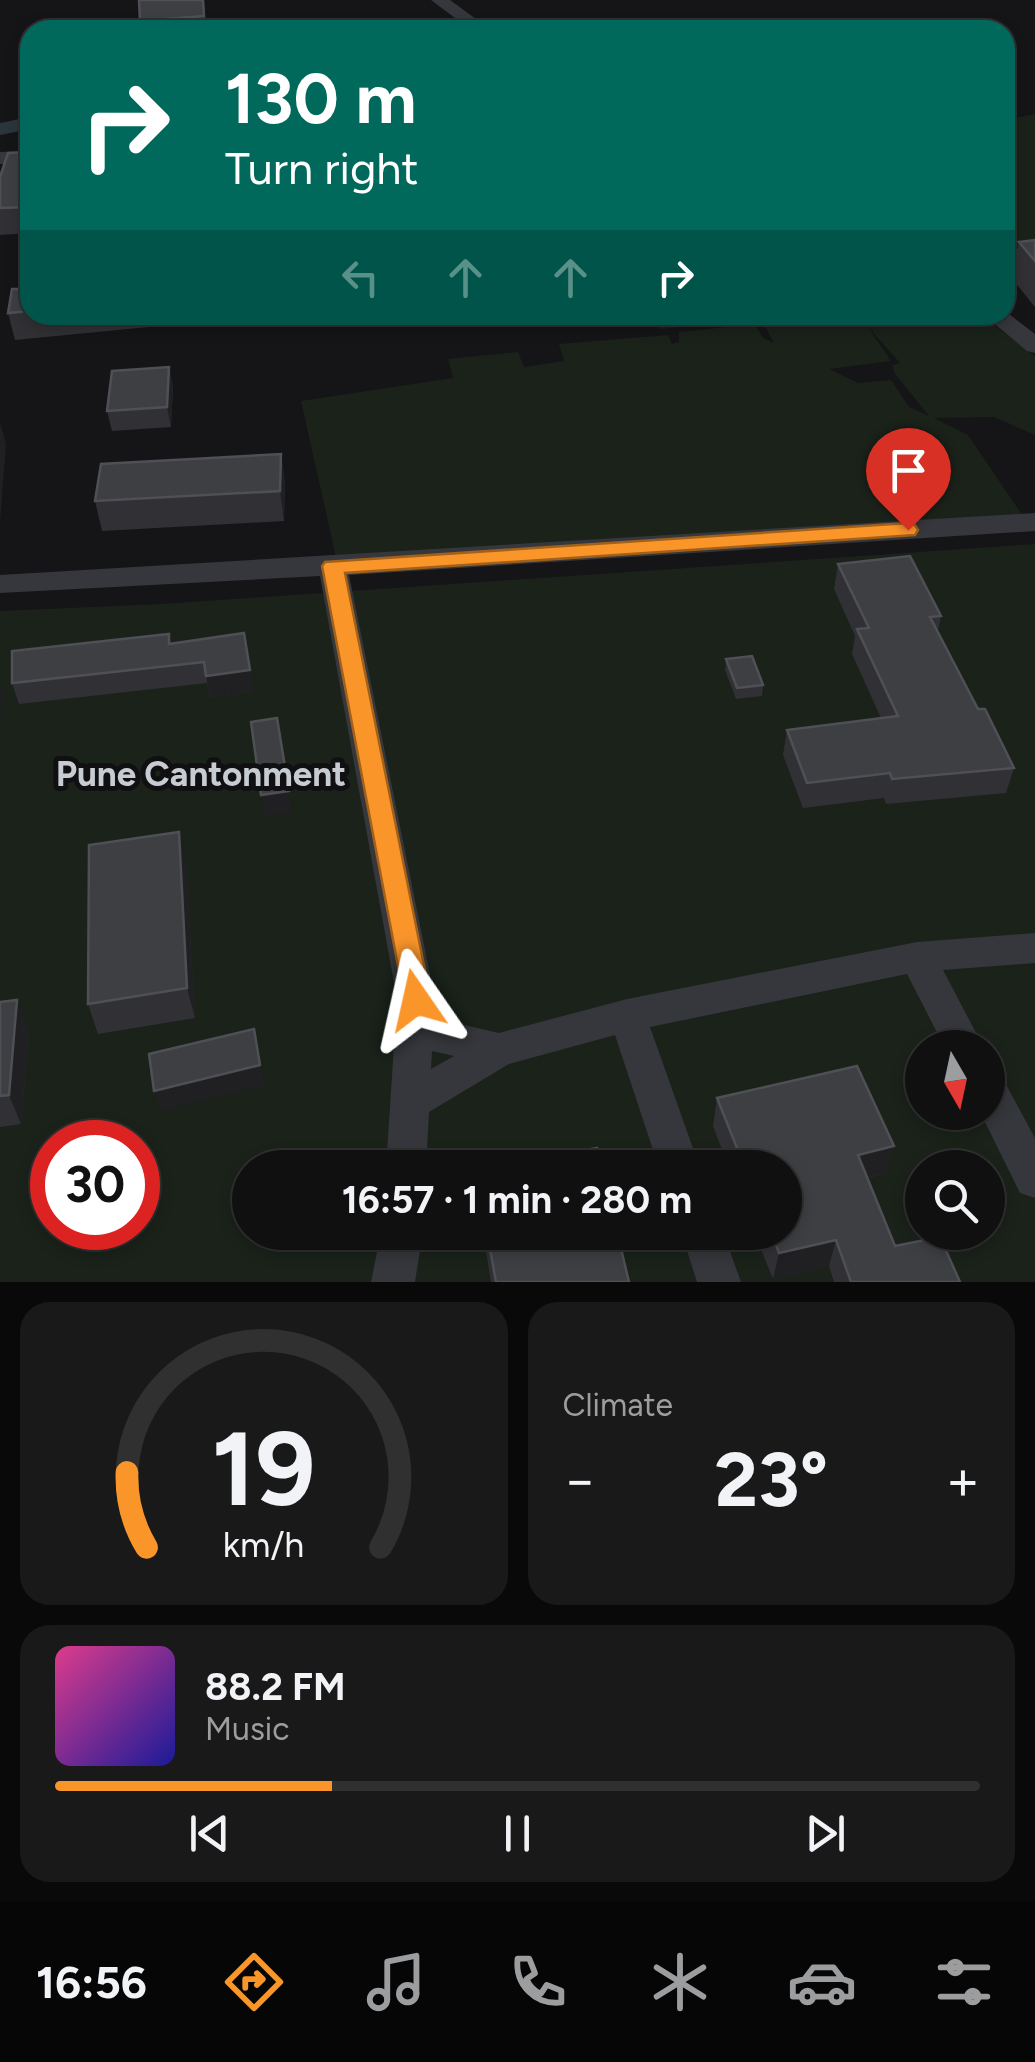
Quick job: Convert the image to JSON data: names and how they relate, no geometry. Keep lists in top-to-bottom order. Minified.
{"districts":["Pune Cantonment"],"north":"bottom","page":{"turn":["130 m","Turn right"],"limit":"30","trip":"16:57 · 1 min · 280 m","tile":"Climate","heat":["−","23°","+"],"song":["88.2 FM","Music"],"tabs":"16:56","gauge":["19","km/h"]}}
